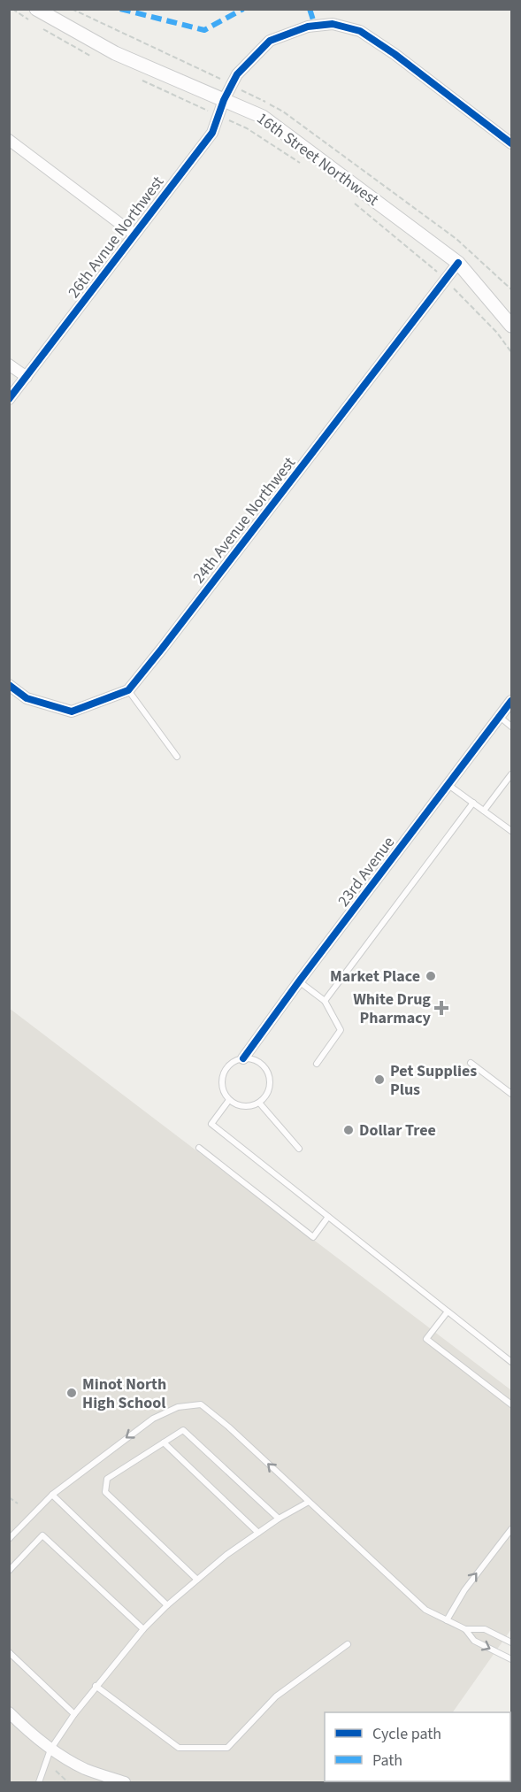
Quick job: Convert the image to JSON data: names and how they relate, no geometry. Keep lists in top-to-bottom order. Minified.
{"streets":{"street":["16th Street Northwest","26th Avnue Northwest","24th Avenue Northwest","23rd Avenue"]},"crossings":[["16th Street Northwest","26th Avnue Northwest"],["16th Street Northwest","24th Avenue Northwest"]],"places":{"other":["Market Place","Pet Supplies Plus","Dollar Tree","Minot North High School"],"health":["White Drug Pharmacy"]},"legend":["Cycle path","Path"]}
